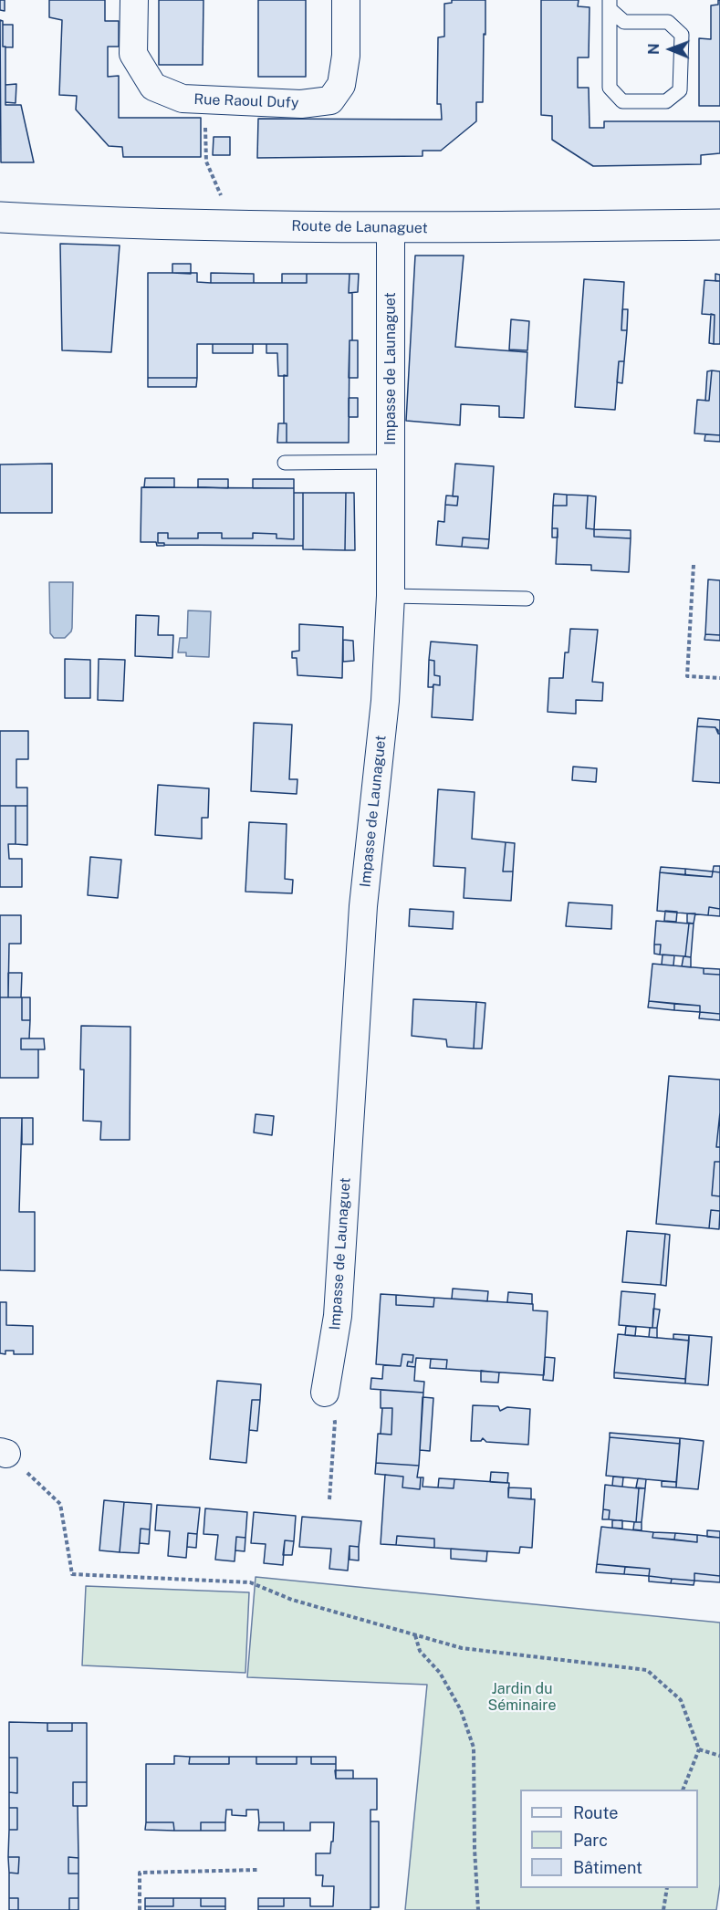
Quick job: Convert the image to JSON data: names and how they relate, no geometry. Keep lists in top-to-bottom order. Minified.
{"streets":{"main road":["Route de Launaguet"],"street":["Rue Raoul Dufy","Impasse de Launaguet"]},"crossings":[["Route de Launaguet","Impasse de Launaguet"]],"parks":["Jardin du Séminaire"],"legend":["Route","Parc","Bâtiment"],"north":"left"}
